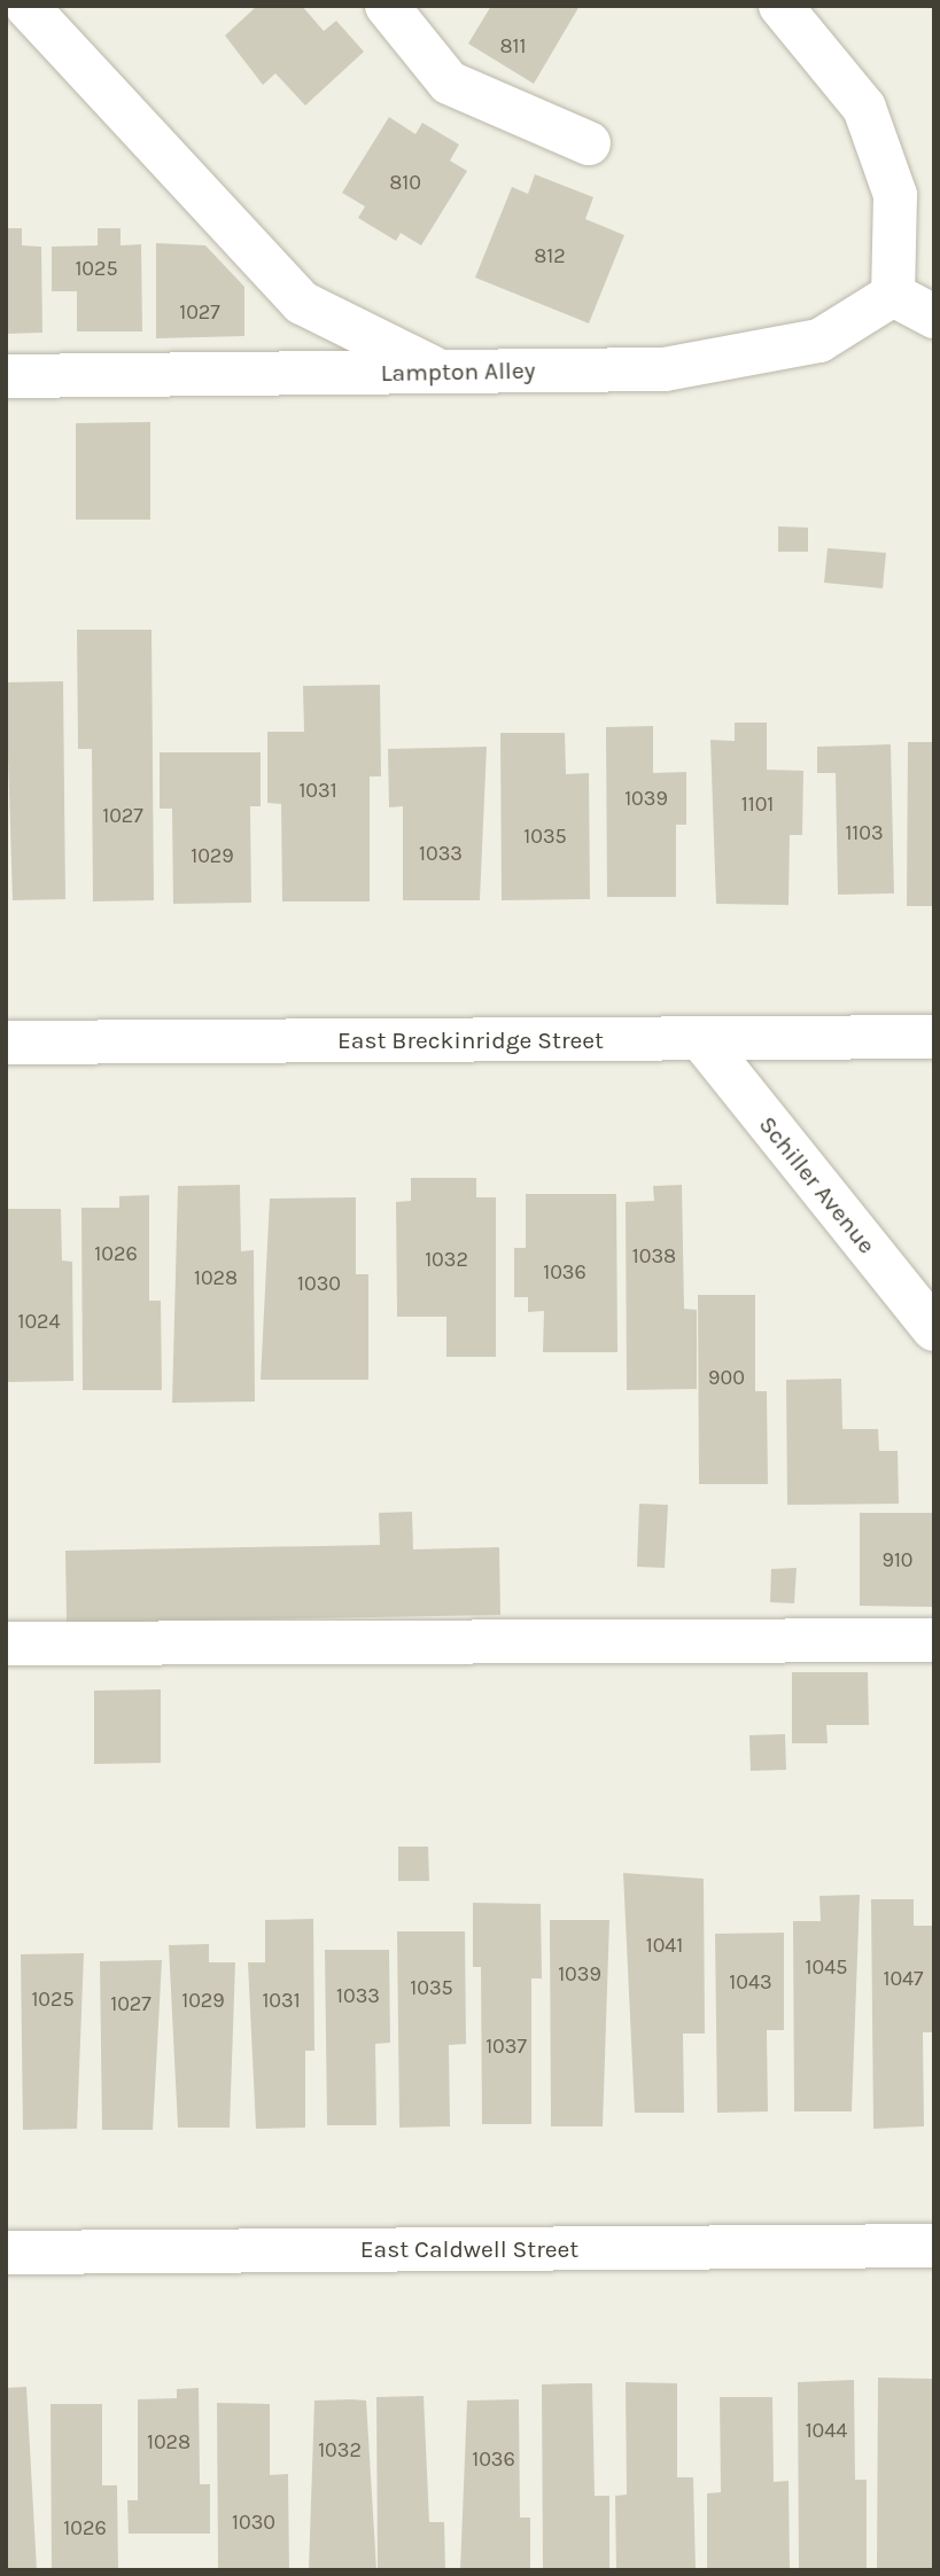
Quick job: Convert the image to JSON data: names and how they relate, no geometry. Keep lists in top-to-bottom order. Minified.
{"streets":{"street":["Lampton Alley","East Breckinridge Street","Schiller Avenue","East Caldwell Street"]},"crossings":[["East Breckinridge Street","Schiller Avenue"]],"house_numbers":["811","810","812","1025","1027","1031","1039","1101","1027","1103","1035","1033","1029","1026","1038","1032","1036","1028","1030","1024","900","910","1041","1045","1039","1047","1043","1035","1033","1025","1029","1031","1027","1037","1044","1028","1032","1036","1030","1026"]}
